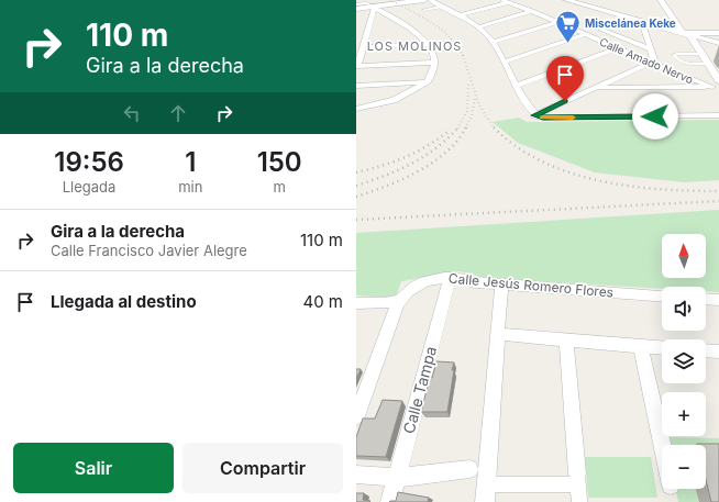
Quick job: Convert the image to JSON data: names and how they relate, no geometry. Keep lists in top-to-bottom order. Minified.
{"streets":{"street":["Calle Amado Nervo","Calle Jesús Romero Flores","Calle Tampa"]},"crossings":[["Calle Jesús Romero Flores","Calle Tampa"]],"districts":["LOS MOLINOS"],"places":{"supermarket":["Miscelánea Keke"]},"north":"top","page":{"turn":["110 m","Gira a la derecha"],"eta":["19:56","Llegada","1","min","150","m"],"list":[{"name":"Gira a la derecha","note":"Calle Francisco Javier Alegre","value":"110 m"},{"name":"Llegada al destino","value":"40 m"}],"map_buttons":["+","−"],"buttons":["Salir","Compartir"]}}
